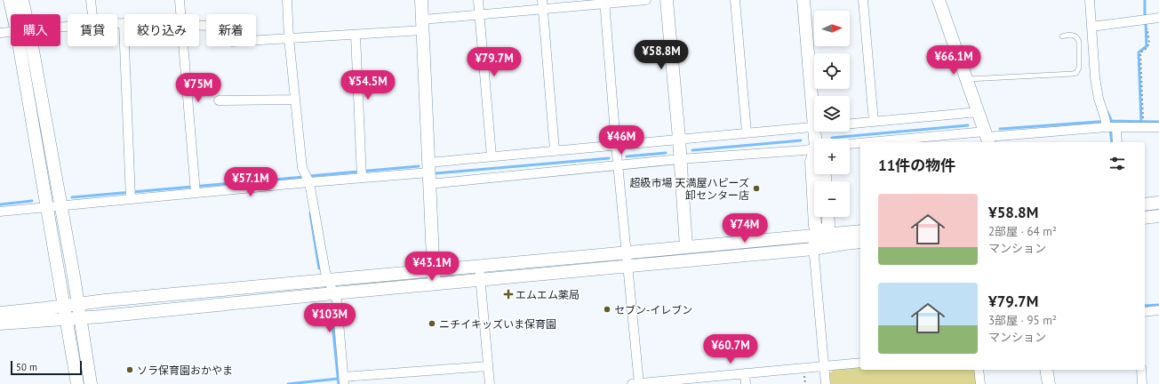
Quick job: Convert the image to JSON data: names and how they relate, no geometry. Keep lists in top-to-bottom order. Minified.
{"places":{"other":["超級市場 天満屋ハピーズ 卸センター店","セブン-イレブン","ニチイキッズいま保育園","ソラ保育園おかやま"],"health":["エムエム薬局"]},"scale_bar":"50 m","north":"right","page":{"map_buttons":["+","−"],"chip":["購入","賃貸","絞り込み","新着"],"price":["¥58.8M","¥66.1M","¥79.7M","¥54.5M","¥75M","¥46M","¥57.1M","¥74M","¥43.1M","¥103M","¥60.7M"],"heading":"11件の物件","list":[{"name":"¥58.8M","note":"2部屋 · 64 m² · マンション"},{"name":"¥79.7M","note":"3部屋 · 95 m² · マンション"}],"scale":"50 m"}}
